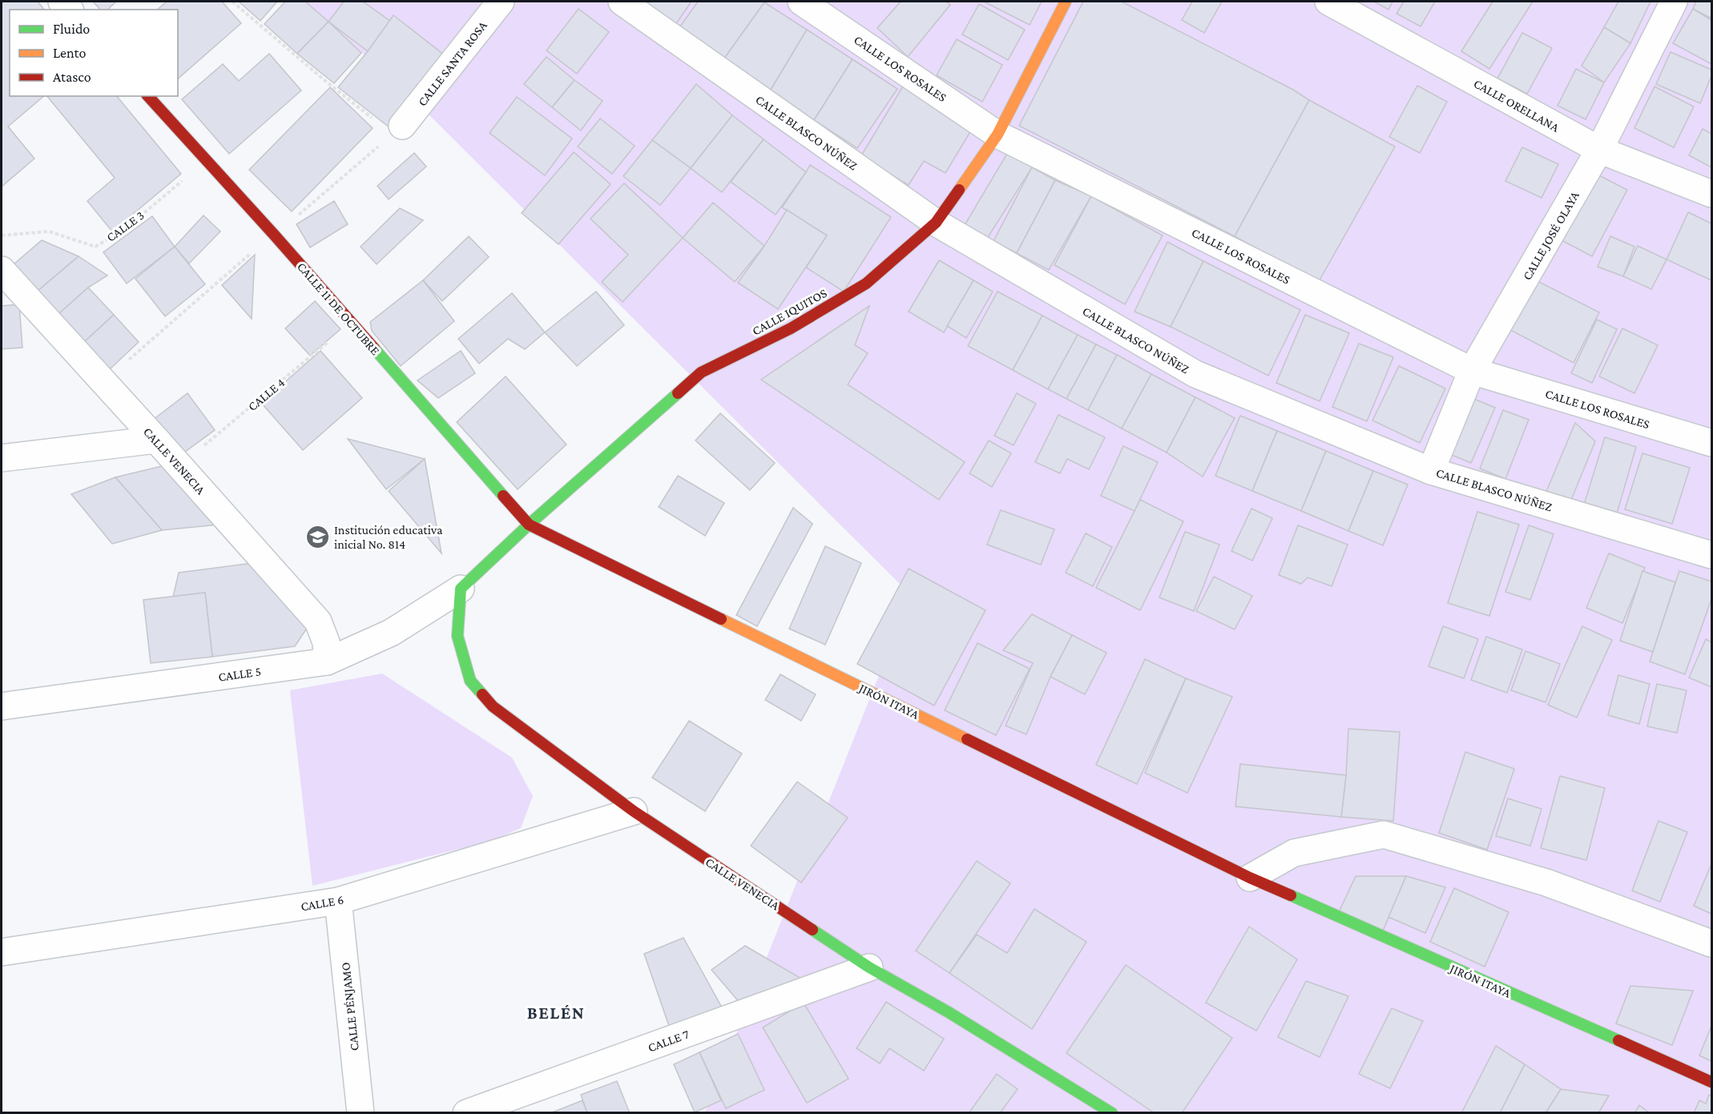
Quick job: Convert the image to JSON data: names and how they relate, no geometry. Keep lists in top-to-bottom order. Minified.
{"streets":{"street":["CALLE SANTA ROSA","CALLE LOS ROSALES","CALLE ORELLANA","CALLE BLASCO NÚÑEZ","CALLE JOSÉ OLAYA","CALLE 11 DE OCTUBRE","CALLE IQUITOS","CALLE VENECIA","CALLE 5","JIRÓN ITAYA","CALLE 6","CALLE PÉNJAMO","CALLE 7"],"path":["CALLE 3","CALLE 4"]},"crossings":[["CALLE LOS ROSALES","CALLE JOSÉ OLAYA"],["CALLE LOS ROSALES","CALLE IQUITOS"],["CALLE ORELLANA","CALLE JOSÉ OLAYA"],["CALLE BLASCO NÚÑEZ","CALLE JOSÉ OLAYA"],["CALLE BLASCO NÚÑEZ","CALLE IQUITOS"],["CALLE 3","CALLE 11 DE OCTUBRE"],["CALLE 11 DE OCTUBRE","CALLE IQUITOS"],["CALLE 11 DE OCTUBRE","CALLE 4"],["CALLE 11 DE OCTUBRE","JIRÓN ITAYA"],["CALLE IQUITOS","CALLE VENECIA"],["CALLE IQUITOS","CALLE 5"],["CALLE IQUITOS","JIRÓN ITAYA"],["CALLE 4","CALLE VENECIA"],["CALLE VENECIA","CALLE 5"],["CALLE VENECIA","CALLE 6"],["CALLE VENECIA","CALLE 7"],["CALLE 6","CALLE PÉNJAMO"]],"districts":["BELÉN"],"places":{"school or university":["Institución educativa inicial No. 814"]},"legend":["Fluido","Lento","Atasco"]}
